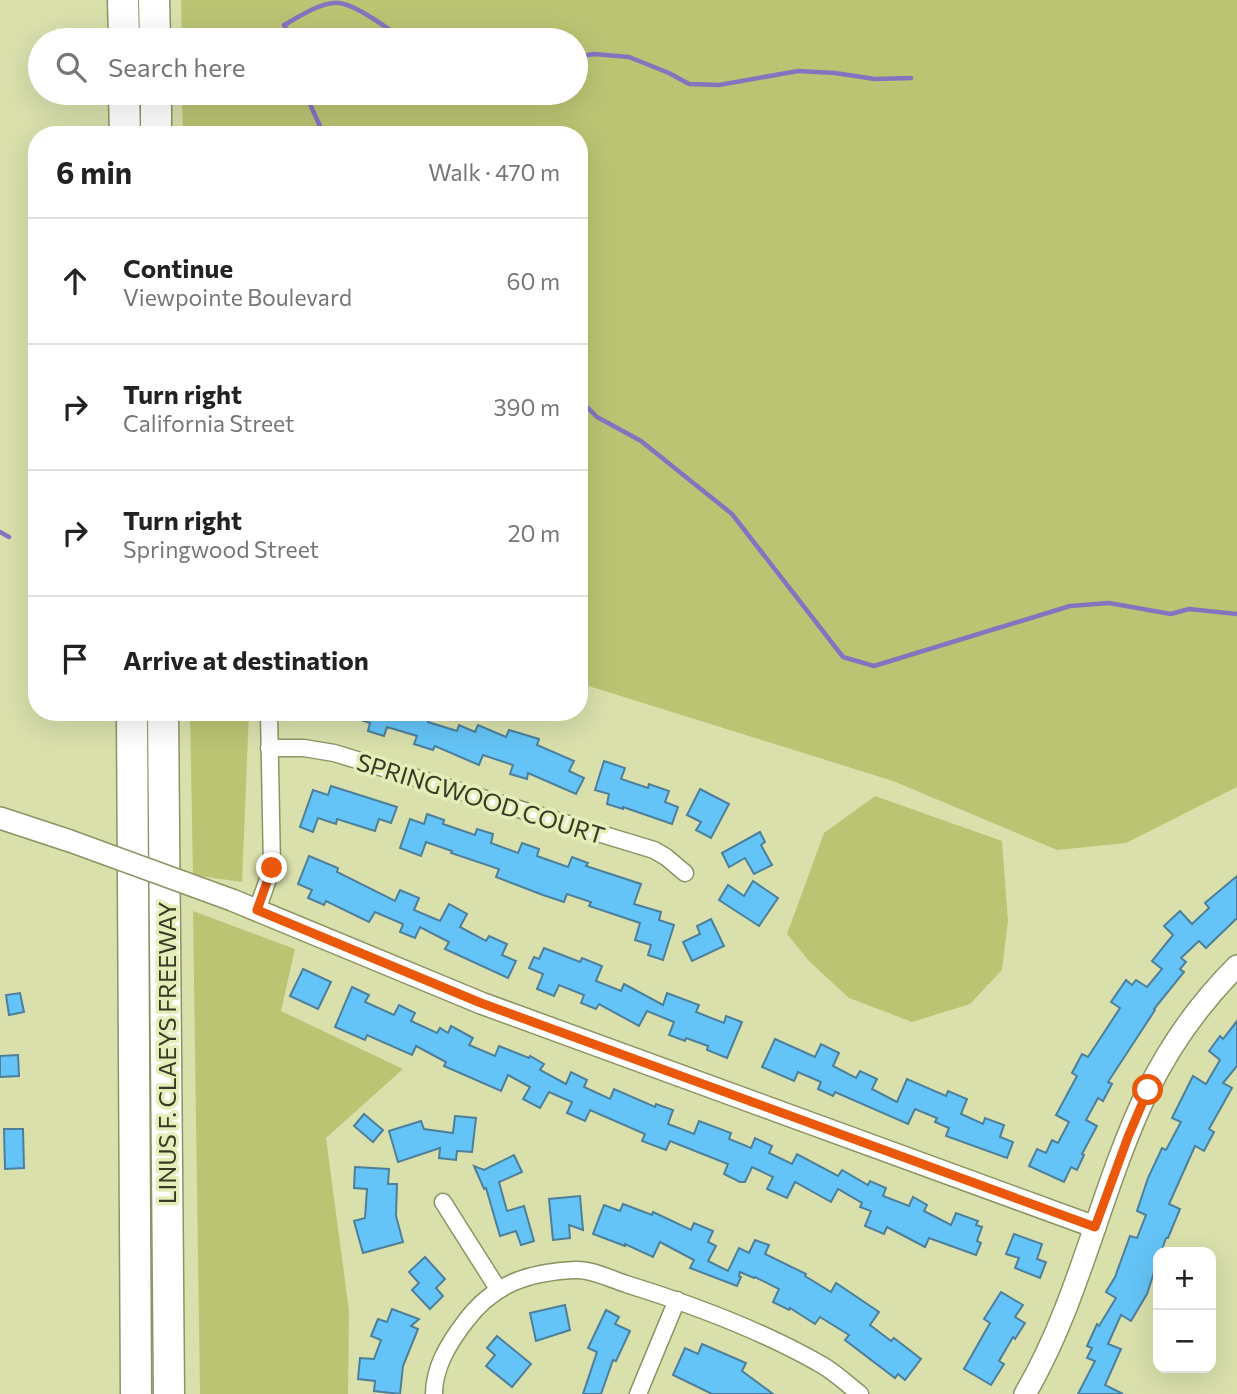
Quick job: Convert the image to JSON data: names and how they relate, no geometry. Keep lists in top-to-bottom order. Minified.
{"streets":{"highway":["LINUS F. CLAEYS FREEWAY"],"street":["SPRINGWOOD COURT"]},"page":{"search":"Search here","heading":["6 min","Walk · 470 m"],"list":[["Continue","Viewpointe Boulevard","60 m"],["Turn right","California Street","390 m"],["Turn right","Springwood Street","20 m"],"Arrive at destination"],"map_buttons":["+","−"]}}
